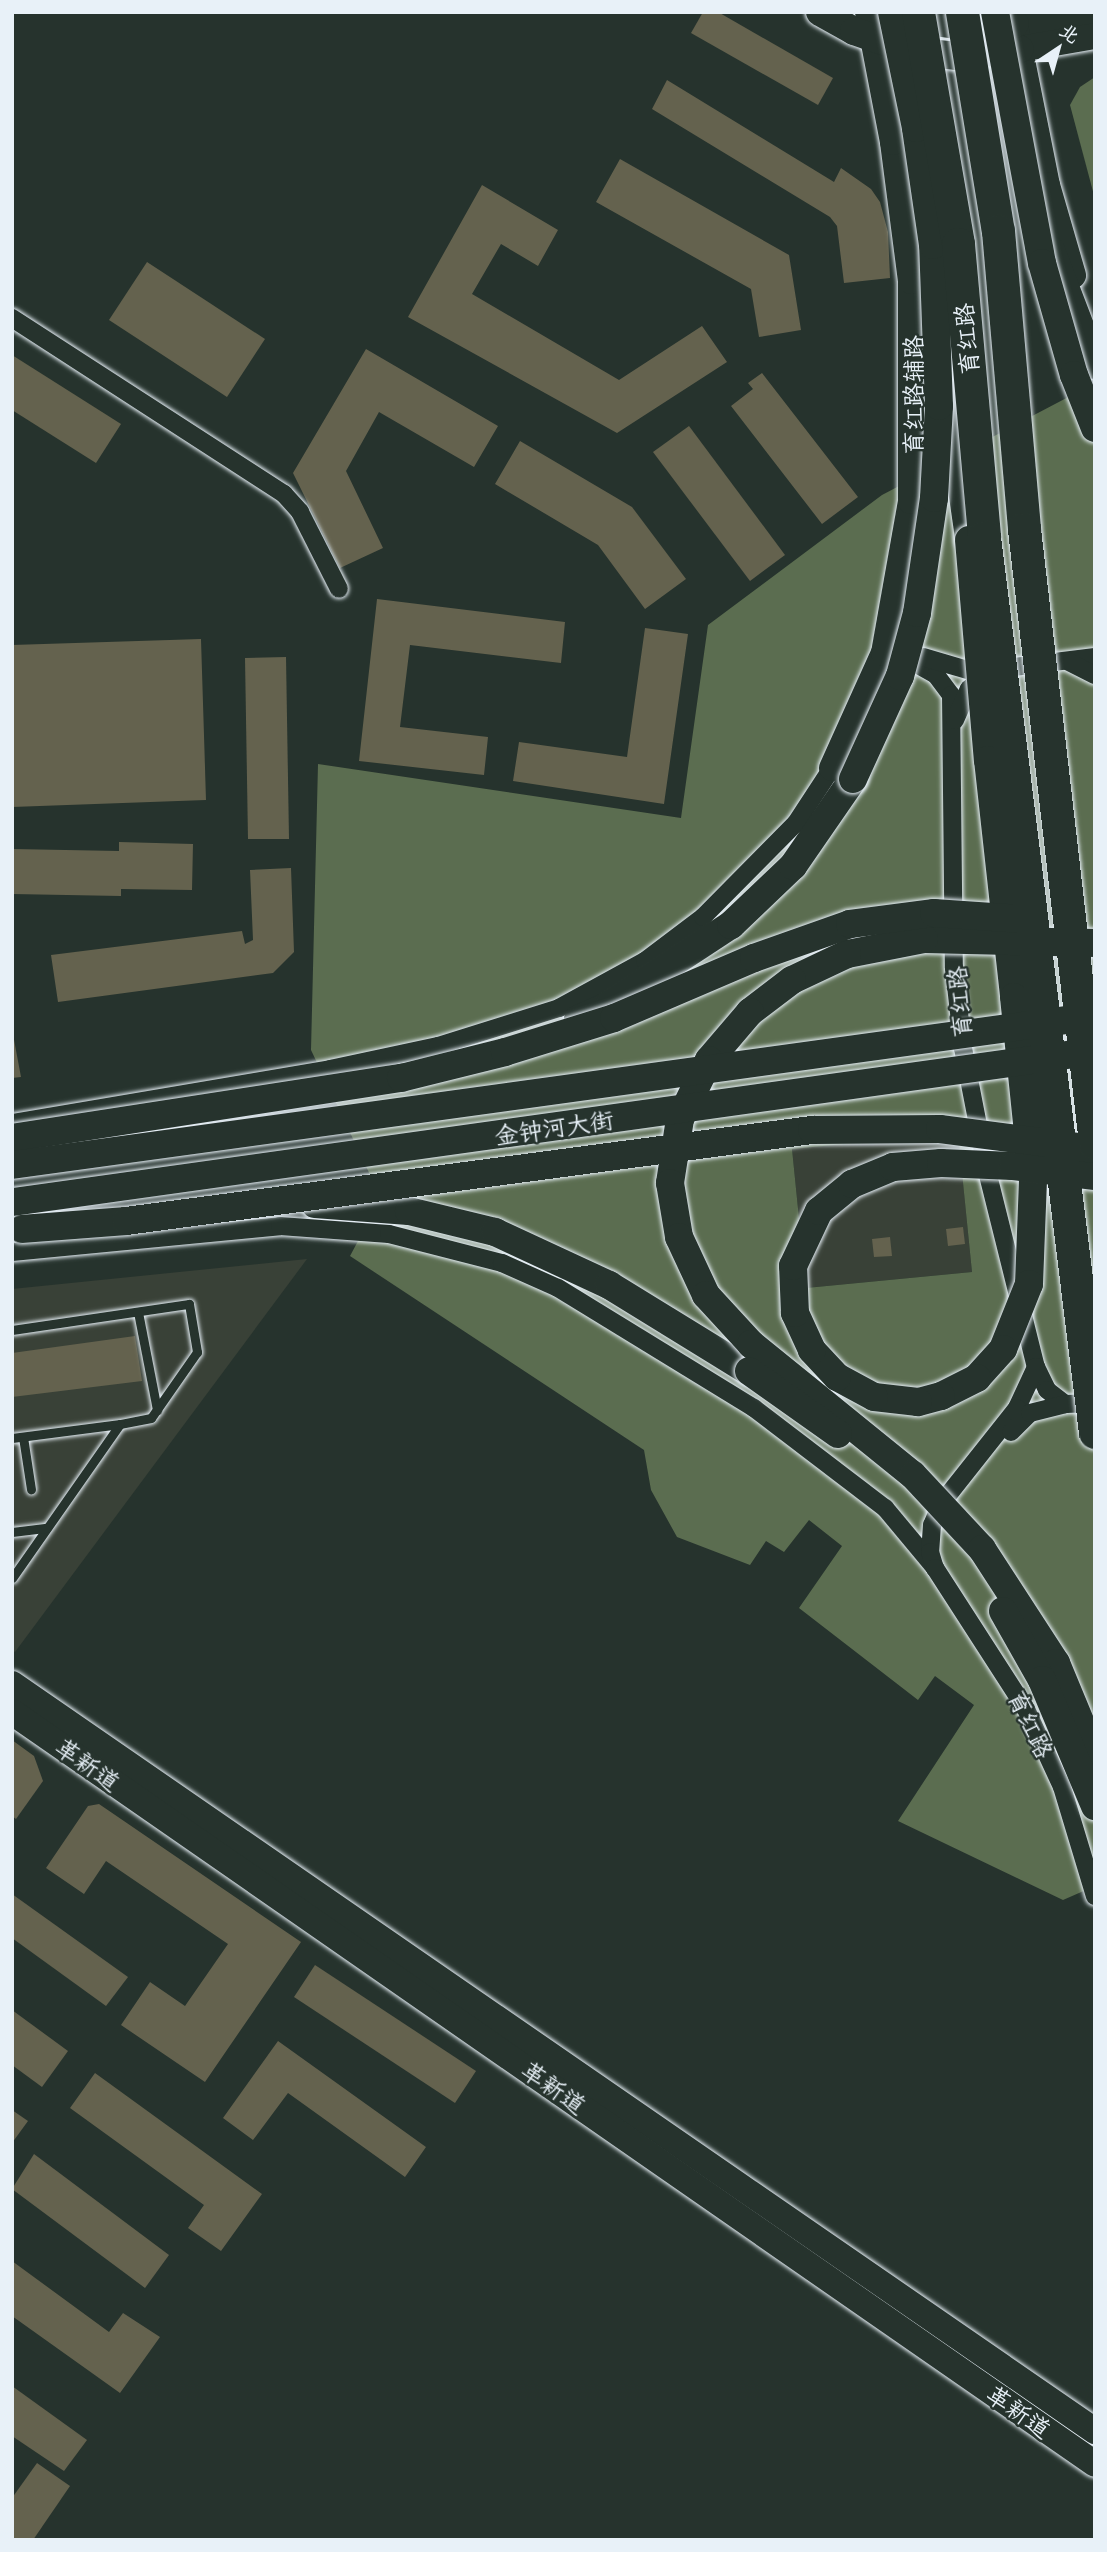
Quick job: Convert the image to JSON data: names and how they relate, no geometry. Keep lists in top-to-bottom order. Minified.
{"streets":{"highway":["育红路"],"main road":["金钟河大街"],"street":["育红路辅路","革新道"]},"north":"top right"}
